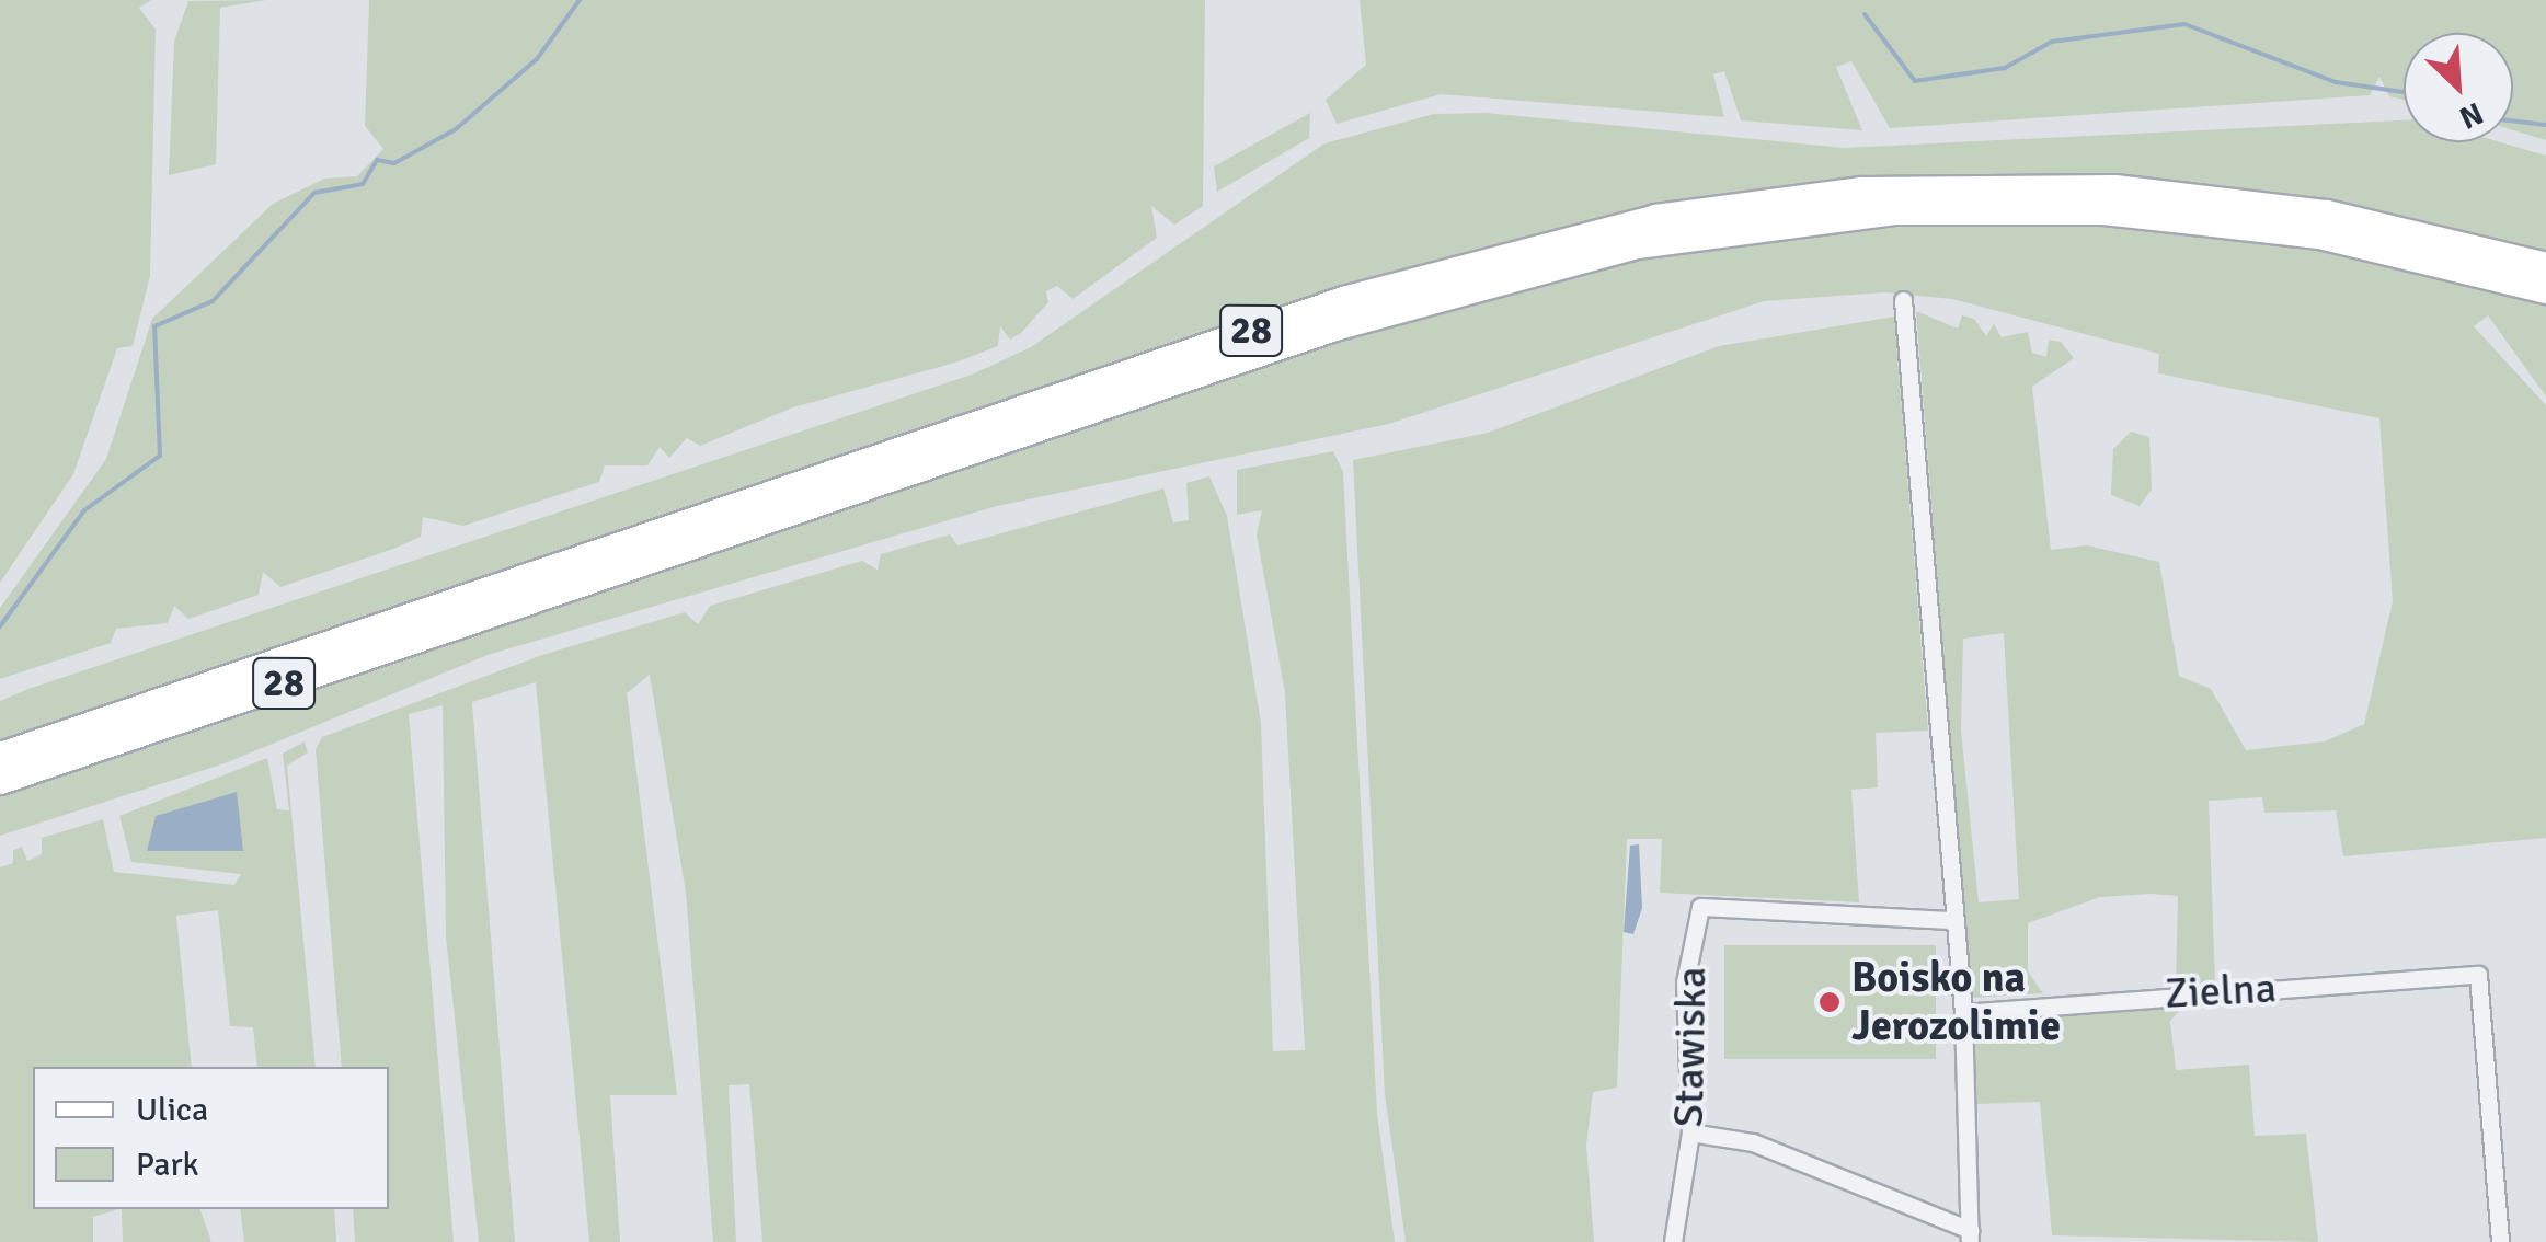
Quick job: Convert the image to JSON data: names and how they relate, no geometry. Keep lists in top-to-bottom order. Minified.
{"streets":{"main road":["28"],"street":["Zielna","Stawiska"]},"places":["Boisko na Jerozolimie"],"legend":["Ulica","Park"],"north":"bottom right"}
